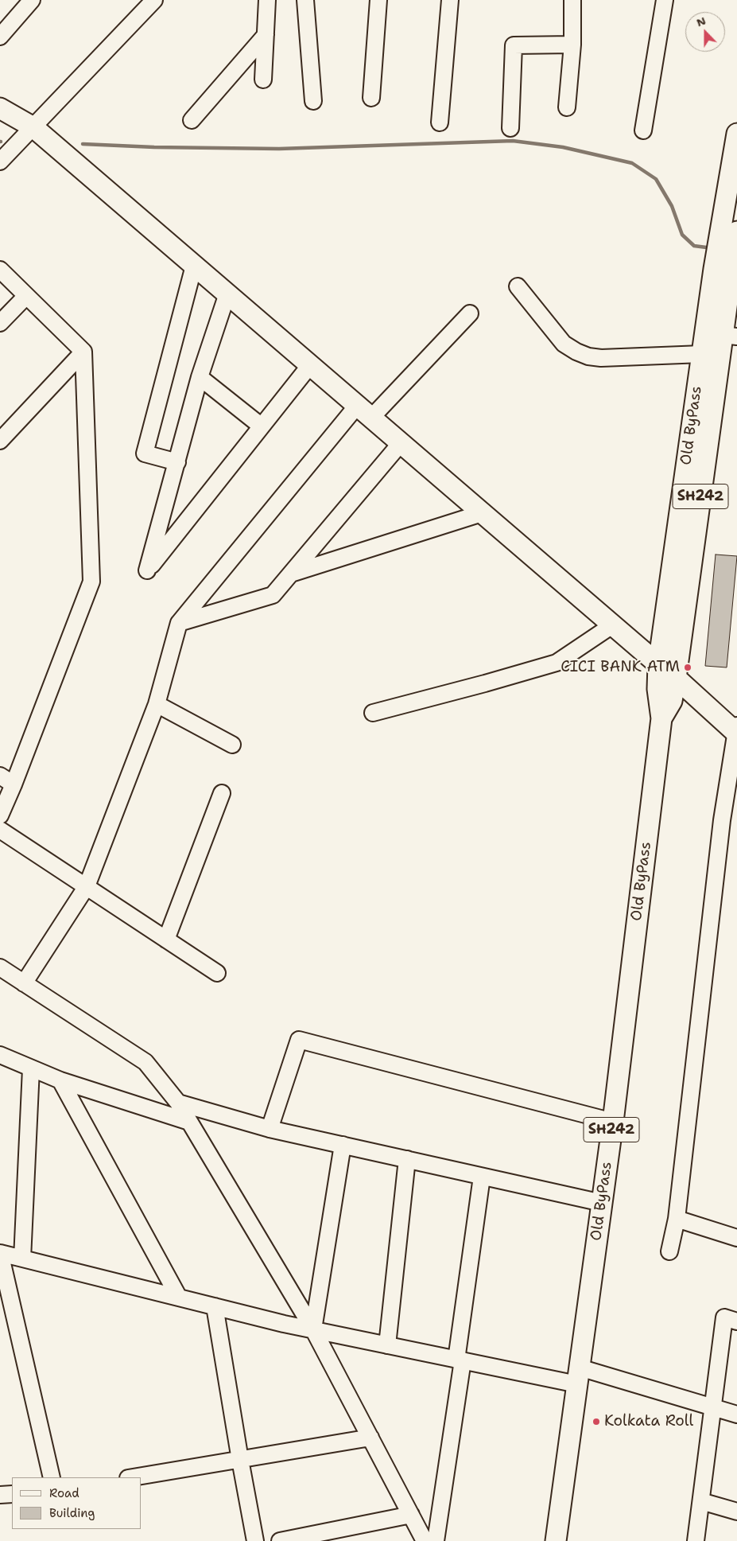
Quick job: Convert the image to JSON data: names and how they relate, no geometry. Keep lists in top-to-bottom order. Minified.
{"streets":{"main road":["Old ByPass","SH242"]},"places":["CICI BANK ATM","Kolkata Roll"],"legend":["Road","Building"],"north":"top"}
